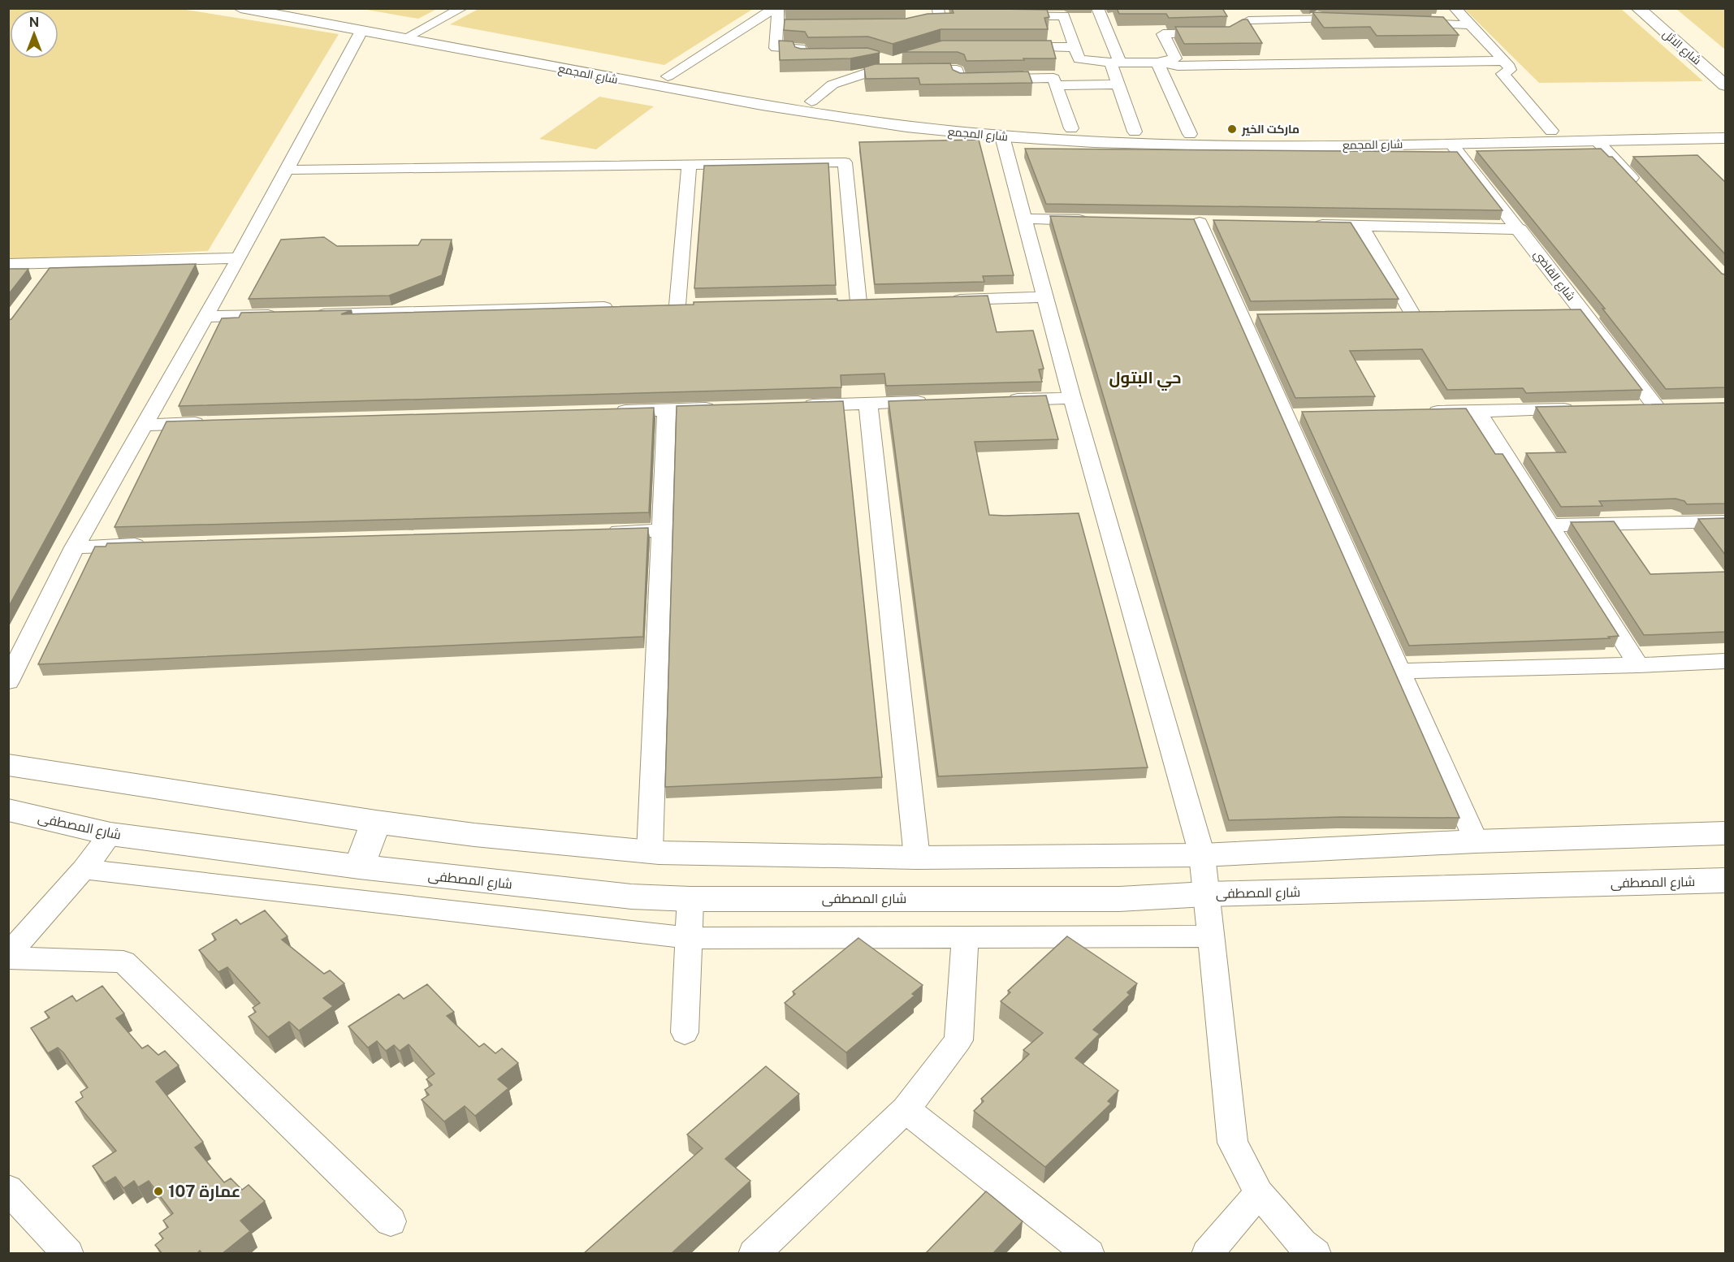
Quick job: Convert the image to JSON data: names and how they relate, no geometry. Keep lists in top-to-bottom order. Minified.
{"streets":{"street":["شارع الاثل","شارع المجمع","شارع القاضي","شارع المصطفى"]},"crossings":[["شارع المجمع","شارع القاضي"]],"districts":["حي البتول"],"places":["ماركت الخير","عمارة 107"],"north":"top"}
